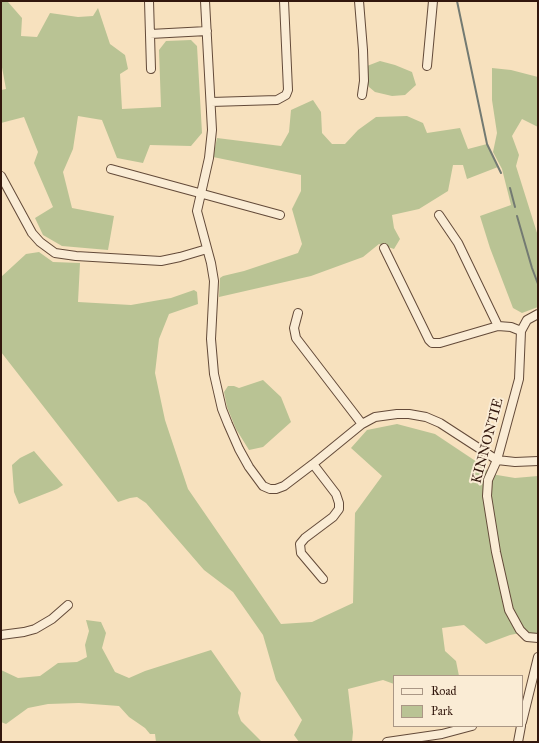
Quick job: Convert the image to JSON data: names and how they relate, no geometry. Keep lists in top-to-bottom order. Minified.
{"streets":{"street":["KINNONTIE"]},"legend":["Road","Park"]}
